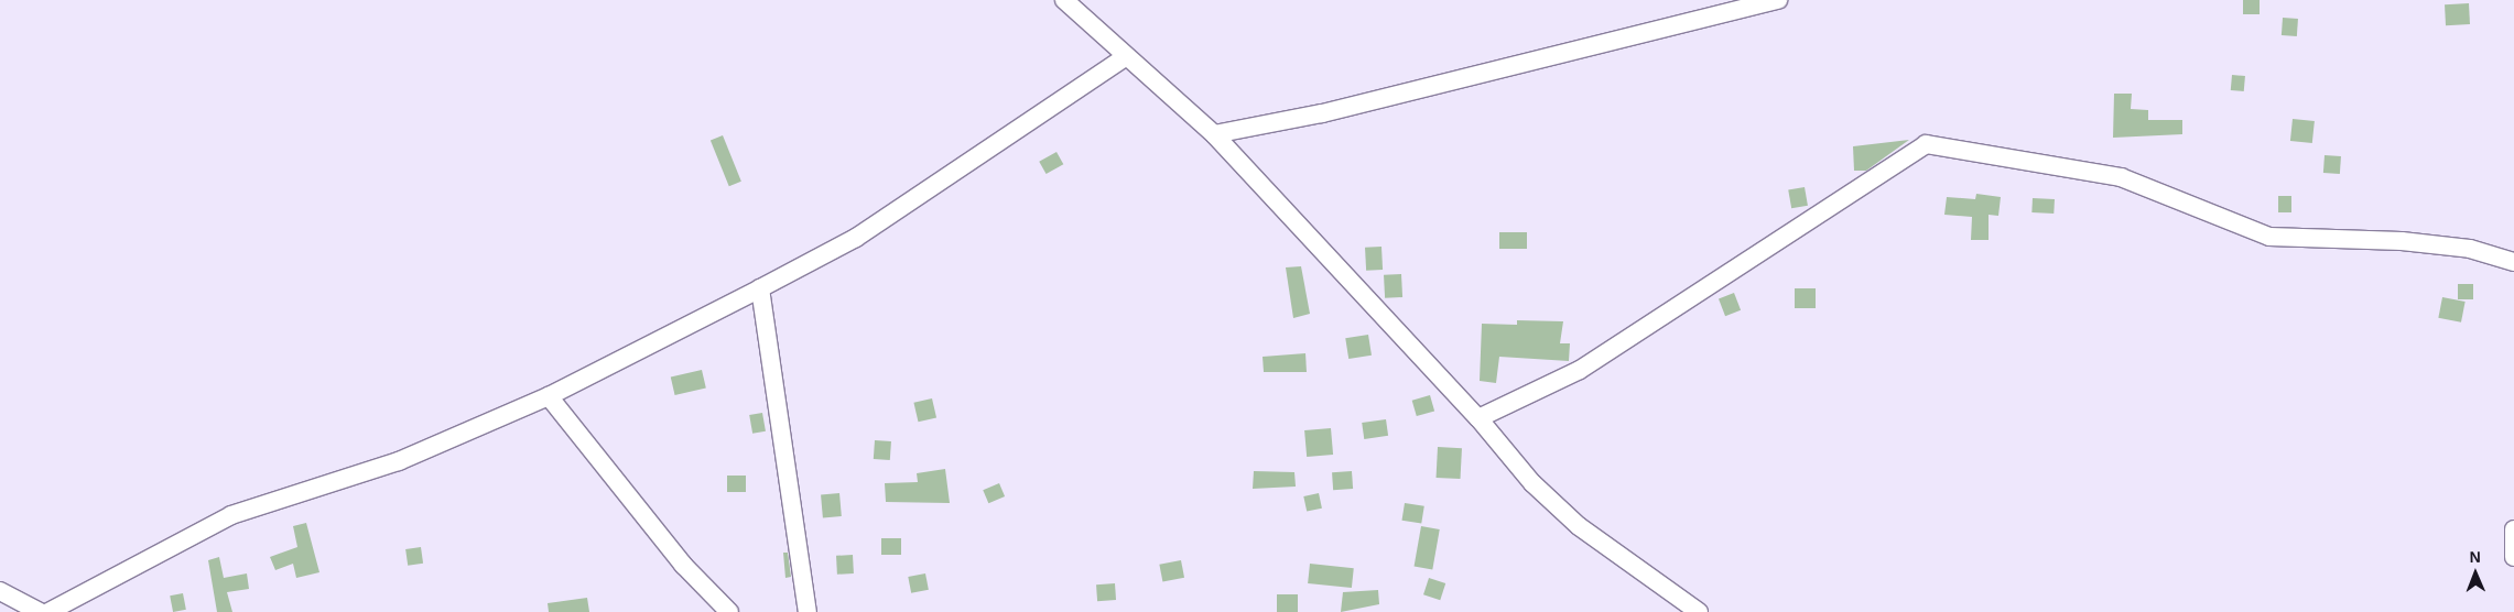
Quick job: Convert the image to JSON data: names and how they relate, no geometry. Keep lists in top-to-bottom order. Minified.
{"north":"top"}
